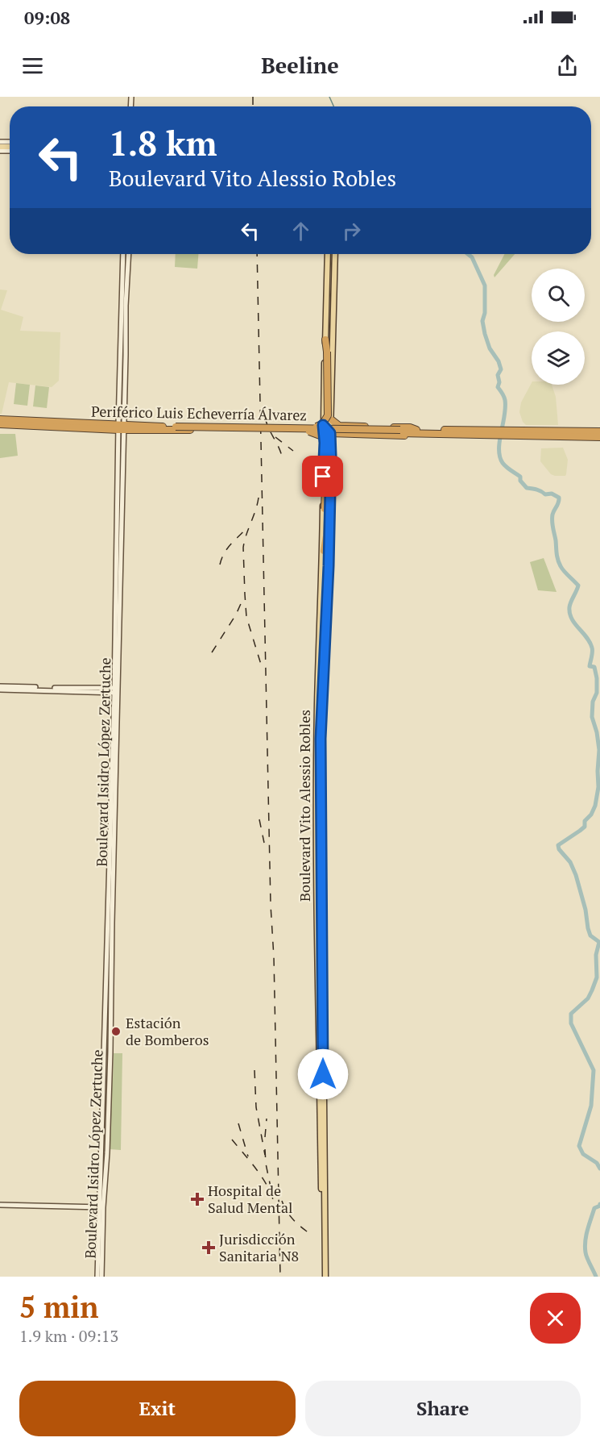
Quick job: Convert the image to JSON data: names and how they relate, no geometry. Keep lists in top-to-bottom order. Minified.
{"streets":{"highway":["Periférico Luis Echeverría Álvarez"],"main road":["Boulevard Isidro López Zertuche","Boulevard Vito Alessio Robles"]},"crossings":[["Periférico Luis Echeverría Álvarez","Boulevard Isidro López Zertuche"]],"places":{"other":["Estación de Bomberos"],"health":["Hospital de Salud Mental","Jurisdicción Sanitaria N8"]},"page":{"status":"09:08","header":"Beeline","turn":["1.8 km","Boulevard Vito Alessio Robles"],"heading":["5 min","1.9 km · 09:13"],"buttons":["Exit","Share"]}}
